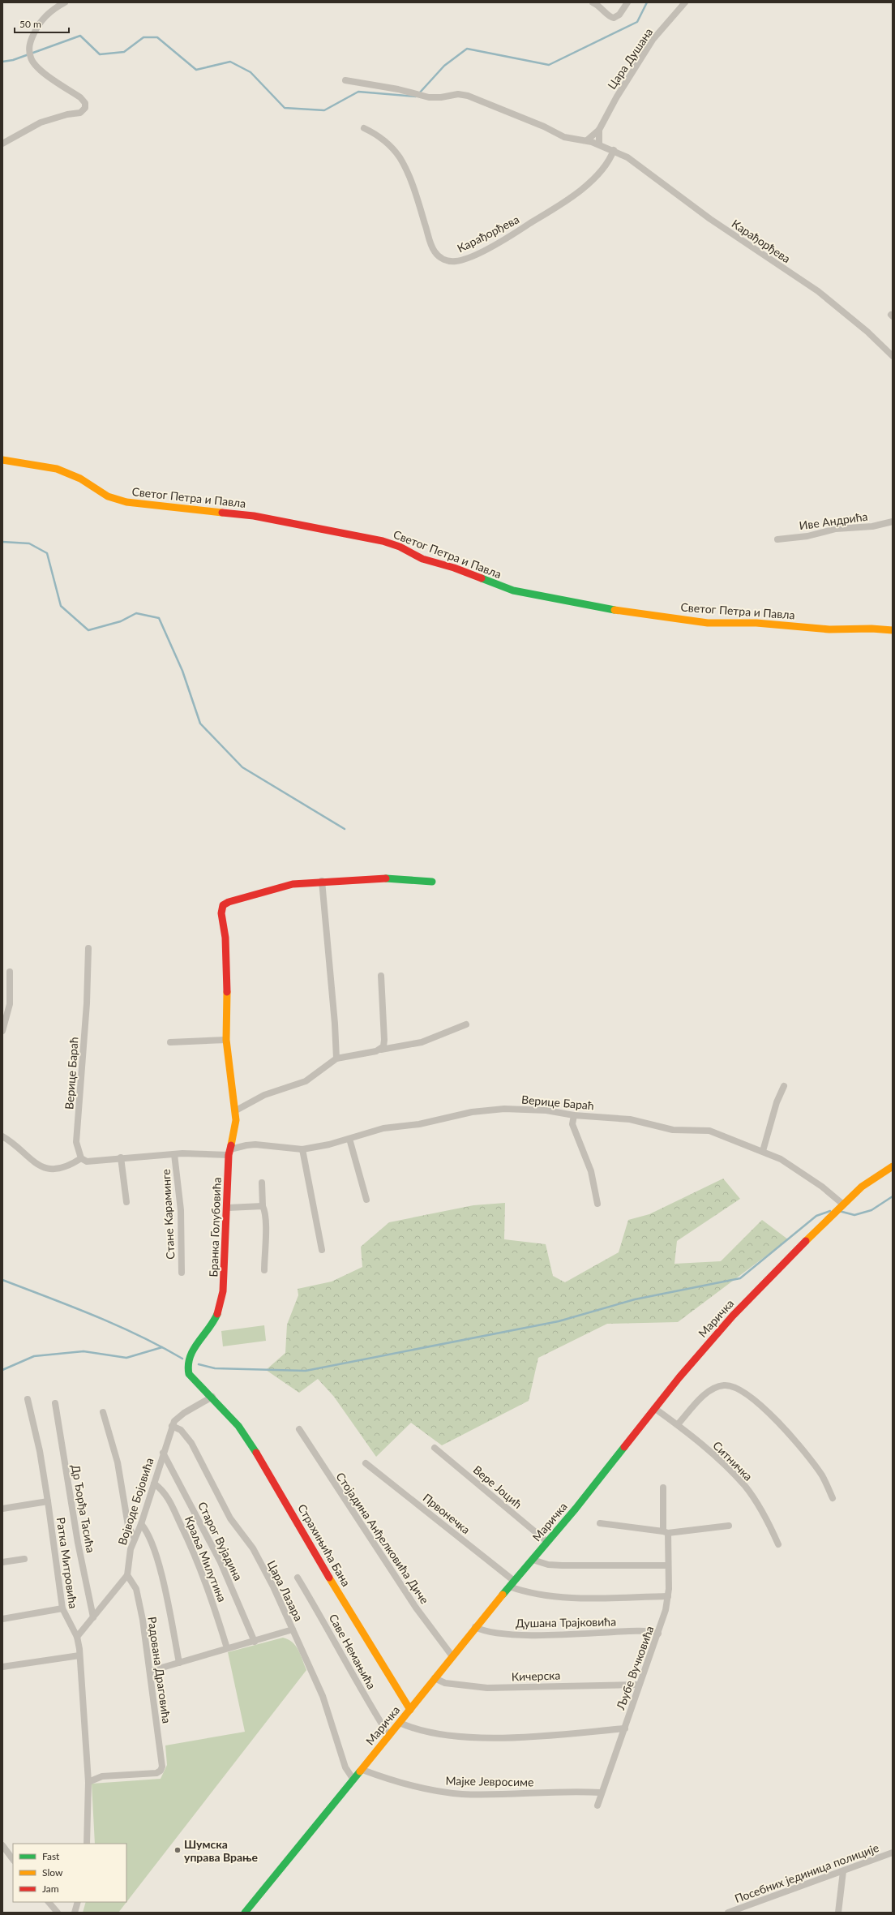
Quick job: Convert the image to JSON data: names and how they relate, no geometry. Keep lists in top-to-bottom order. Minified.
{"streets":{"street":["Цара Душана","Карађорђева","Светог Петра и Павла","Иве Андрића","Верице Бараћ","Стане Караминге","Бранка Голубовића","Маричка","Ситничка","Вере Јоцић","Војводе Бојовића","Др Ђорђа Тасића","Првонечка","Стојадина Анђелковића Диче","Старог Вујадина","Страхињића Бана","Краља Милутина","Ратка Митровића","Цара Лазара","Душана Трајковића","Саве Немањића","Љубе Вучковића","Радована Драговића","Кичерска","Мајке Јевросиме","Посебних јединица полиције"]},"crossings":[["Цара Душана","Карађорђева"],["Верице Бараћ","Стане Караминге"],["Верице Бараћ","Бранка Голубовића"],["Верице Бараћ","Маричка"],["Бранка Голубовића","Војводе Бојовића"],["Бранка Голубовића","Страхињића Бана"],["Маричка","Ситничка"],["Маричка","Вере Јоцић"],["Маричка","Првонечка"],["Маричка","Стојадина Анђелковића Диче"],["Маричка","Страхињића Бана"],["Маричка","Цара Лазара"],["Маричка","Душана Трајковића"],["Маричка","Саве Немањића"],["Маричка","Кичерска"],["Маричка","Мајке Јевросиме"],["Војводе Бојовића","Старог Вујадина"],["Војводе Бојовића","Страхињића Бана"],["Војводе Бојовића","Краља Милутина"],["Војводе Бојовића","Цара Лазара"],["Војводе Бојовића","Радована Драговића"],["Првонечка","Љубе Вучковића"],["Ратка Митровића","Радована Драговића"],["Душана Трајковића","Љубе Вучковића"],["Љубе Вучковића","Кичерска"],["Љубе Вучковића","Мајке Јевросиме"]],"places":["Шумска управа Врање"],"legend":["Fast","Slow","Jam"],"scale_bar":"50 m"}
